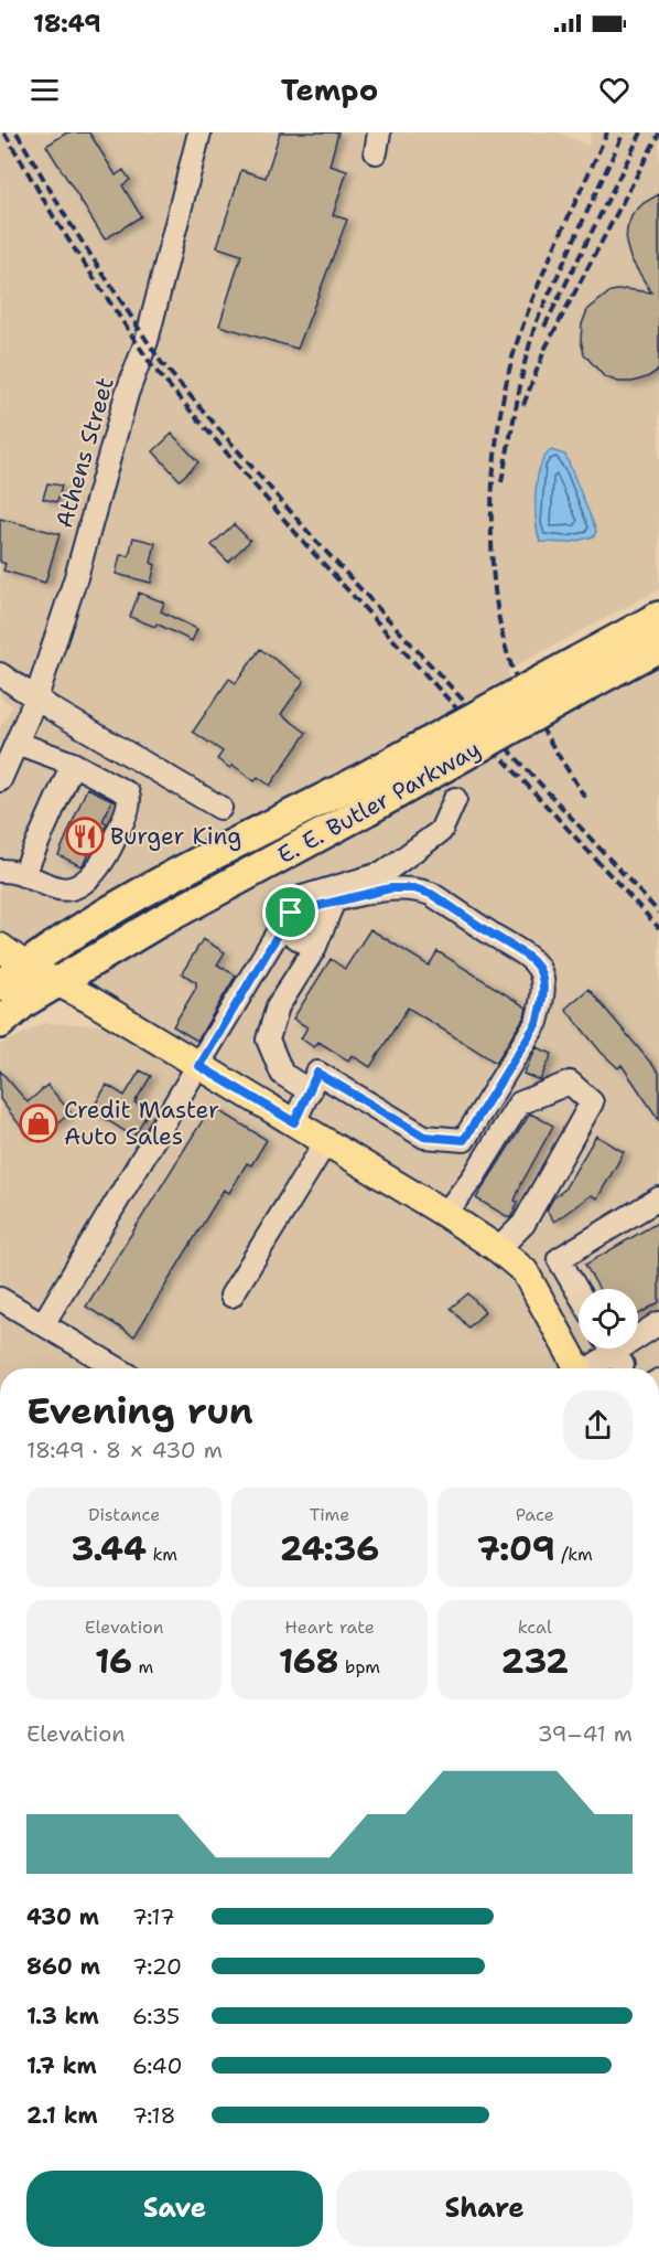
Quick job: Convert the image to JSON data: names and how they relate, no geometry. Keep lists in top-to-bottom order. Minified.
{"streets":{"highway":["E. E. Butler Parkway"],"street":["Athens Street"]},"places":{"restaurant":["Burger King"],"shop":["Credit Master Auto Sales"]},"page":{"status":"18:49","header":"Tempo","heading":["Evening run","18:49 · 8 × 430 m"],"stats":[["Distance","3.44 km"],["Time","24:36"],["Pace","7:09 /km"],["Elevation","16 m"],["Heart rate","168 bpm"],["kcal","232"]],"chart":["Elevation","39–41 m"],"list":[{"name":"430 m","note":"7:17"},{"name":"860 m","note":"7:20"},{"name":"1.3 km","note":"6:35"},{"name":"1.7 km","note":"6:40"},{"name":"2.1 km","note":"7:18"}],"buttons":["Save","Share"]}}
